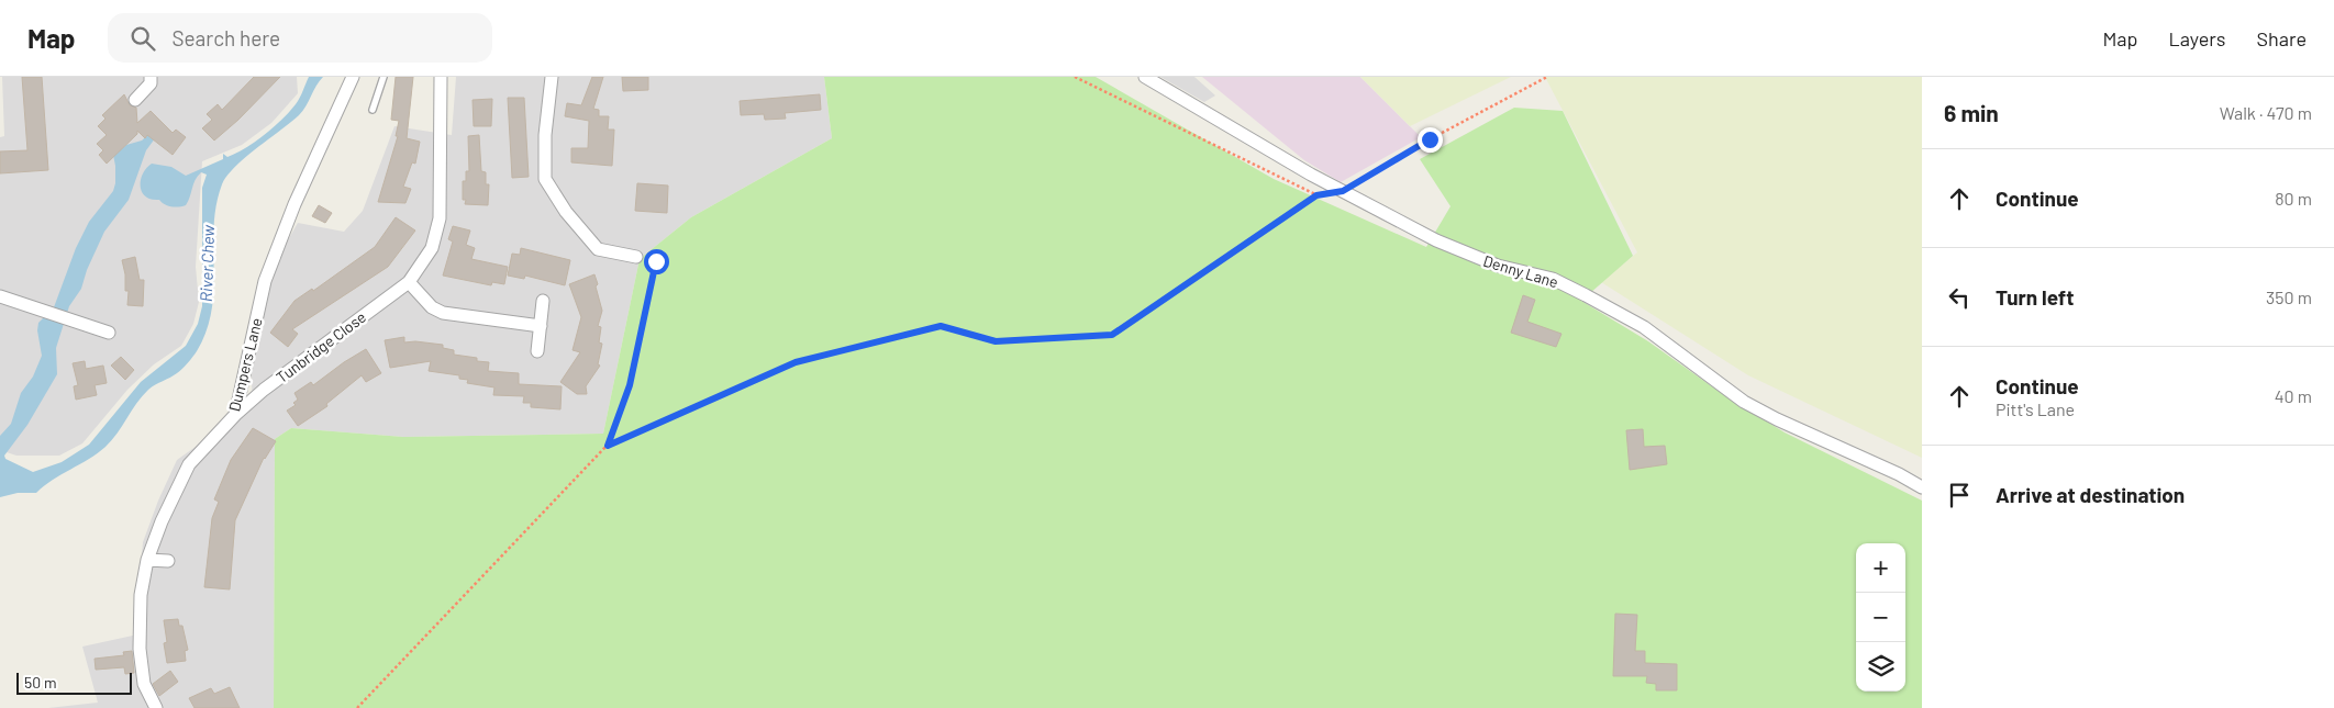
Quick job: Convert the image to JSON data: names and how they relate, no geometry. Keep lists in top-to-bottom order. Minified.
{"streets":{"street":["Denny Lane","Tunbridge Close","Dumpers Lane"]},"crossings":[["Tunbridge Close","Dumpers Lane"]],"water":["River Chew"],"scale_bar":"50 m","page":{"header":"Map","search":"Search here","nav":["Map","Layers","Share"],"heading":["6 min","Walk · 470 m"],"list":[["Continue","80 m"],["Turn left","350 m"],["Continue","Pitt's Lane","40 m"],"Arrive at destination"],"map_buttons":["+","−"],"scale":"50 m"}}
